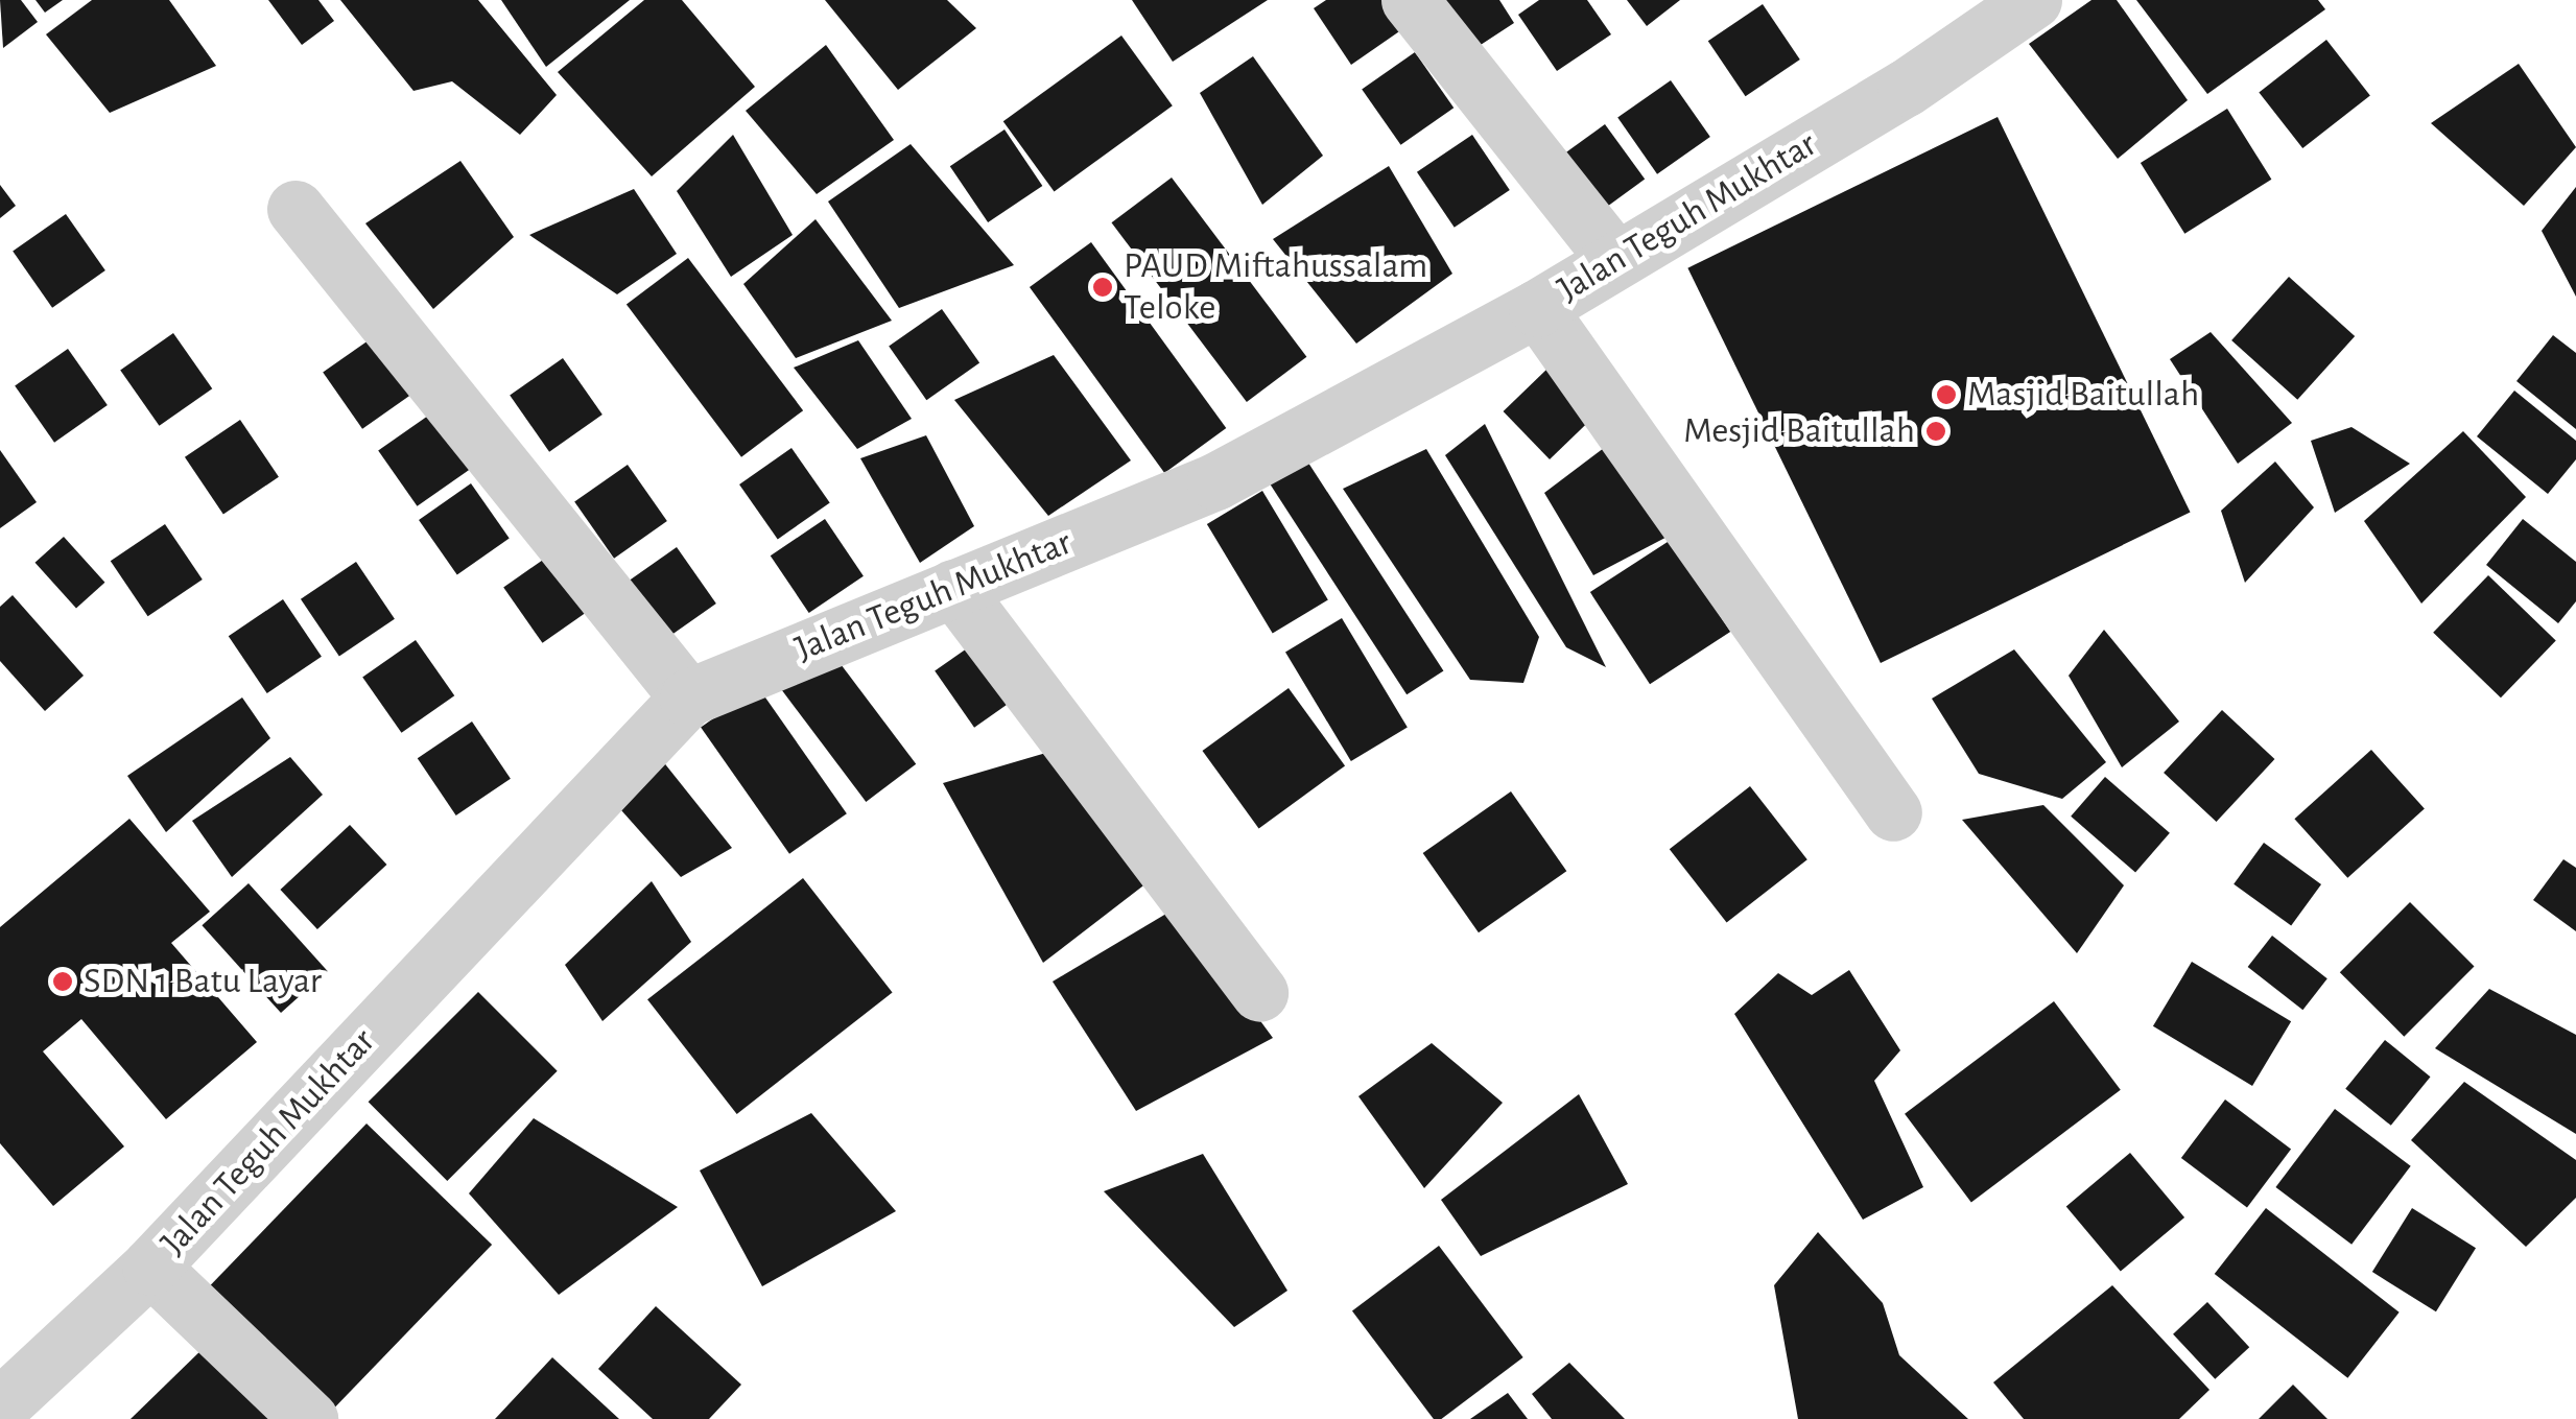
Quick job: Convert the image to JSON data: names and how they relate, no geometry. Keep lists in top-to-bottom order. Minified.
{"streets":{"street":["Jalan Teguh Mukhtar"]},"places":["PAUD Miftahussalam Teloke","Masjid Baitullah","Mesjid Baitullah","SDN 1 Batu Layar"]}
